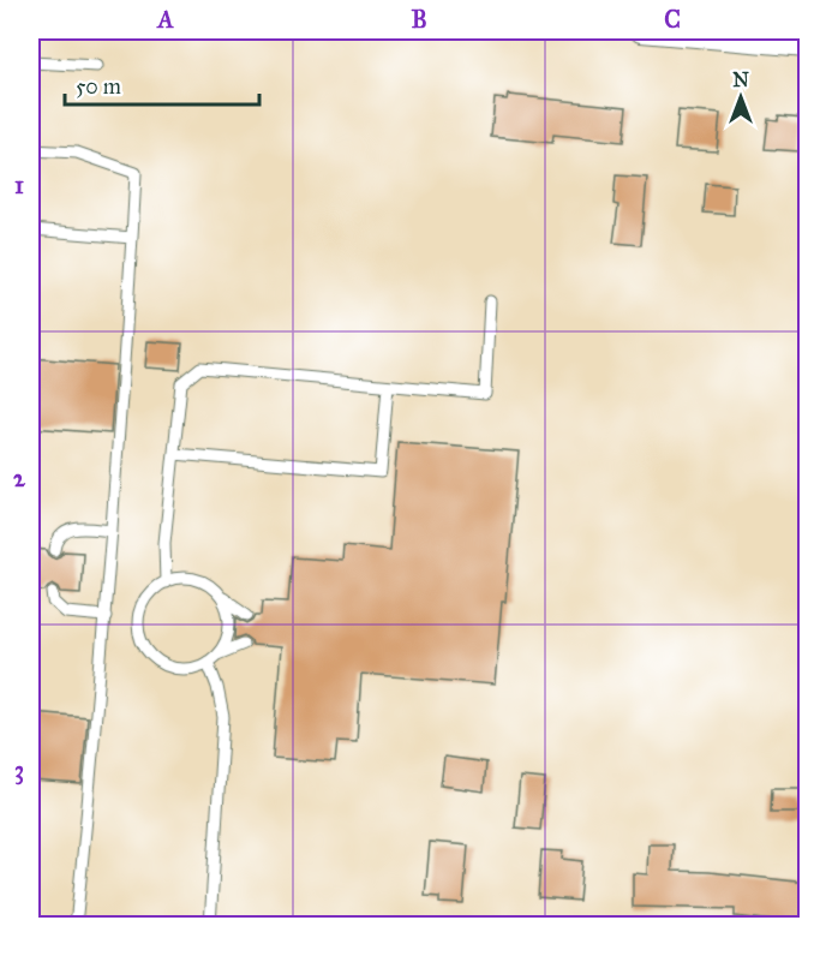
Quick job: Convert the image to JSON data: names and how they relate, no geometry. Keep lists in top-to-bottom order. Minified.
{"scale_bar":"50 m","north":"top","grid":{"columns":["A","B","C"],"rows":["1","2","3"]}}
